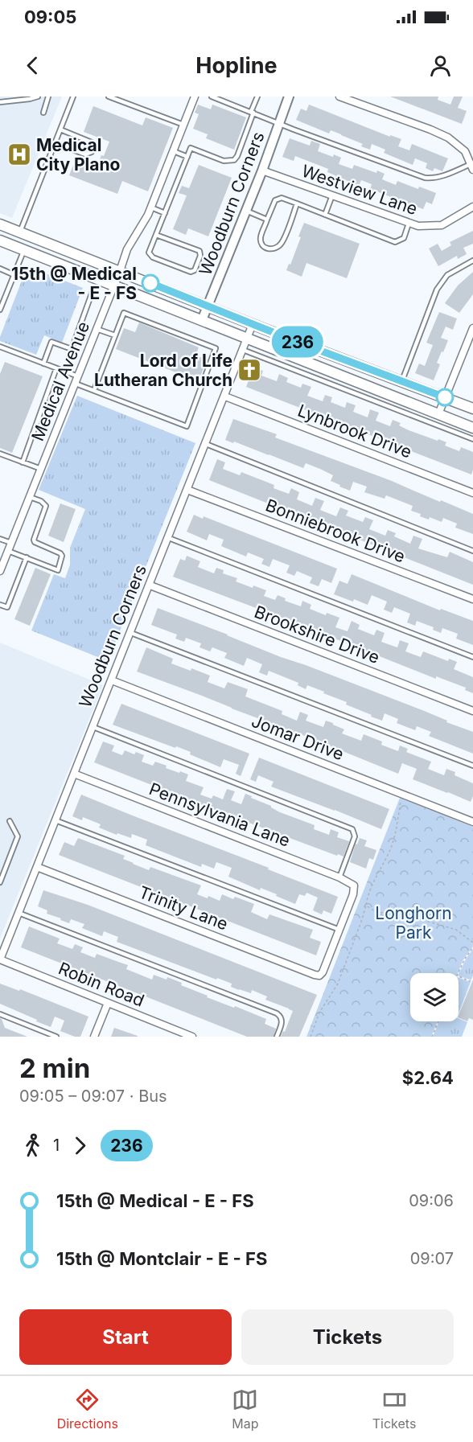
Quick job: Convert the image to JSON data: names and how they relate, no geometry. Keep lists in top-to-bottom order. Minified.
{"streets":{"street":["Westview Lane","Woodburn Corners","Medical Avenue","Lynbrook Drive","Bonniebrook Drive","Brookshire Drive","Jomar Drive","Pennsylvania Lane","Trinity Lane","Robin Road"]},"crossings":[["Westview Lane","Woodburn Corners"],["Woodburn Corners","Lynbrook Drive"],["Woodburn Corners","Bonniebrook Drive"],["Woodburn Corners","Brookshire Drive"],["Woodburn Corners","Jomar Drive"],["Woodburn Corners","Pennsylvania Lane"],["Woodburn Corners","Trinity Lane"],["Woodburn Corners","Robin Road"],["Pennsylvania Lane","Trinity Lane"]],"parks":["Longhorn Park"],"places":{"hospital":["Medical City Plano"],"other":["15th @ Medical - E - FS"],"church":["Lord of Life Lutheran Church"]},"lines":["bus line 236"],"page":{"status":"09:05","header":"Hopline","on_map":"236","heading":["2 min","09:05 – 09:07 · Bus","$2.64"],"legs":["1","236"],"list":[{"name":"15th @ Medical - E - FS","value":"09:06"},{"name":"15th @ Montclair - E - FS","value":"09:07"}],"buttons":["Start","Tickets"],"tabs":["Directions","Map","Tickets"]}}
